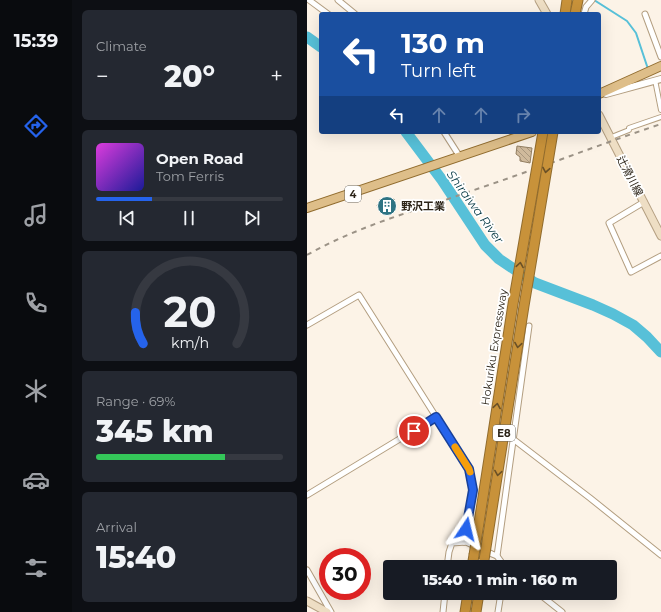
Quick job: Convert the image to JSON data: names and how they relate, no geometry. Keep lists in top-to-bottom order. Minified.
{"streets":{"highway":["Hokuriku Expressway","E8"],"main road":["辻滑川線","4"]},"water":["Shiraiwa River"],"places":{"building":["野沢工業"]},"page":{"tabs":"15:39","tile":["Climate",["Range · 69%","345 km"],["Arrival","15:40"]],"turn":["130 m","Turn left"],"heat":["−","20°","+"],"song":["Open Road","Tom Ferris"],"limit":"30","trip":"15:40 · 1 min · 160 m","gauge":["20","km/h"]}}
